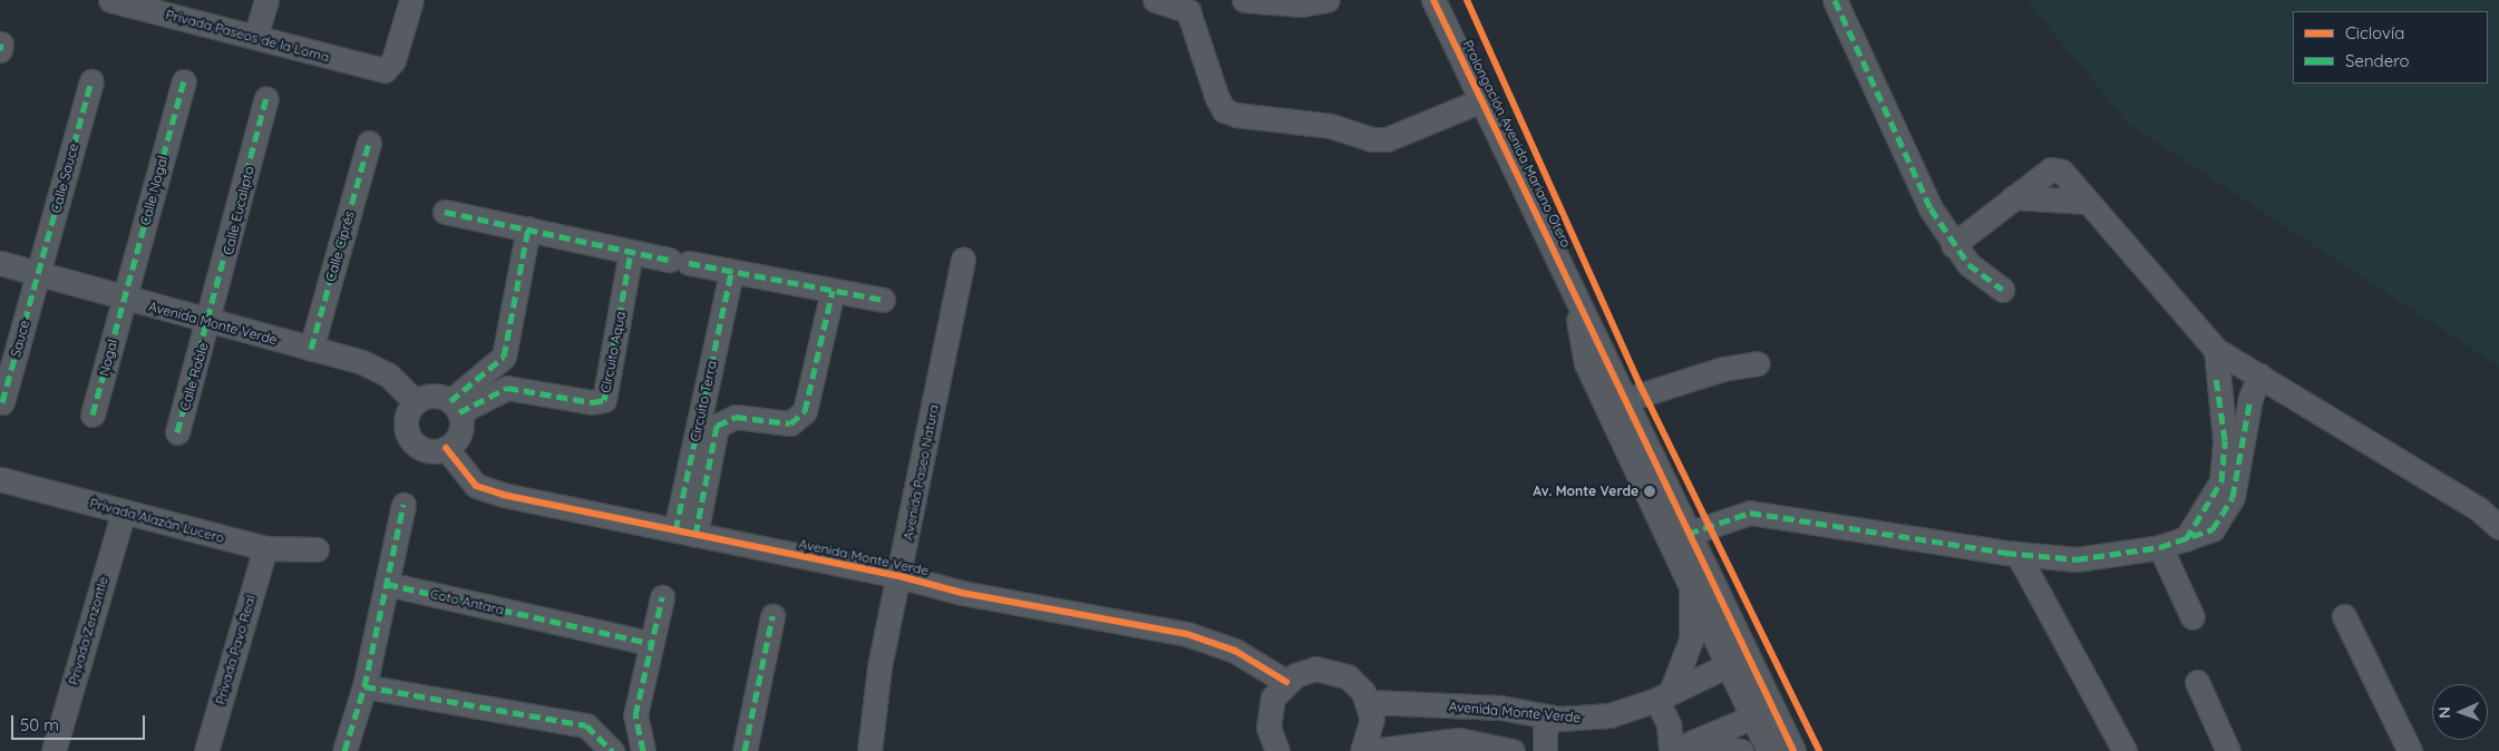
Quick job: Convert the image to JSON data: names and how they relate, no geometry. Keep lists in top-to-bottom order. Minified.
{"streets":{"street":["Privada Paseos de la Loma","Prolongación Avenida Mariano Otero","Calle Sauce","Calle Nogal","Calle Eucalipto","Calle Ciprés","Avenida Monte Verde","Sauce","Circuito Aqua","Nogal","Calle Roble","Circuito Terra","Avenida Paseo Natura","Privada Alazán Lucero","Coto Antara","Privada Zenzontle","Privada Pavo Real"]},"crossings":[["Prolongación Avenida Mariano Otero","Avenida Monte Verde"],["Calle Sauce","Avenida Monte Verde"],["Calle Sauce","Sauce"],["Calle Nogal","Avenida Monte Verde"],["Calle Nogal","Nogal"],["Calle Eucalipto","Avenida Monte Verde"],["Calle Eucalipto","Calle Roble"],["Calle Ciprés","Avenida Monte Verde"],["Avenida Monte Verde","Sauce"],["Avenida Monte Verde","Circuito Aqua"],["Avenida Monte Verde","Nogal"],["Avenida Monte Verde","Calle Roble"],["Avenida Monte Verde","Circuito Terra"],["Avenida Monte Verde","Avenida Paseo Natura"],["Privada Alazán Lucero","Privada Zenzontle"],["Privada Alazán Lucero","Privada Pavo Real"]],"places":["Av. Monte Verde"],"legend":["Ciclovía","Sendero"],"scale_bar":"50 m","north":"left"}
